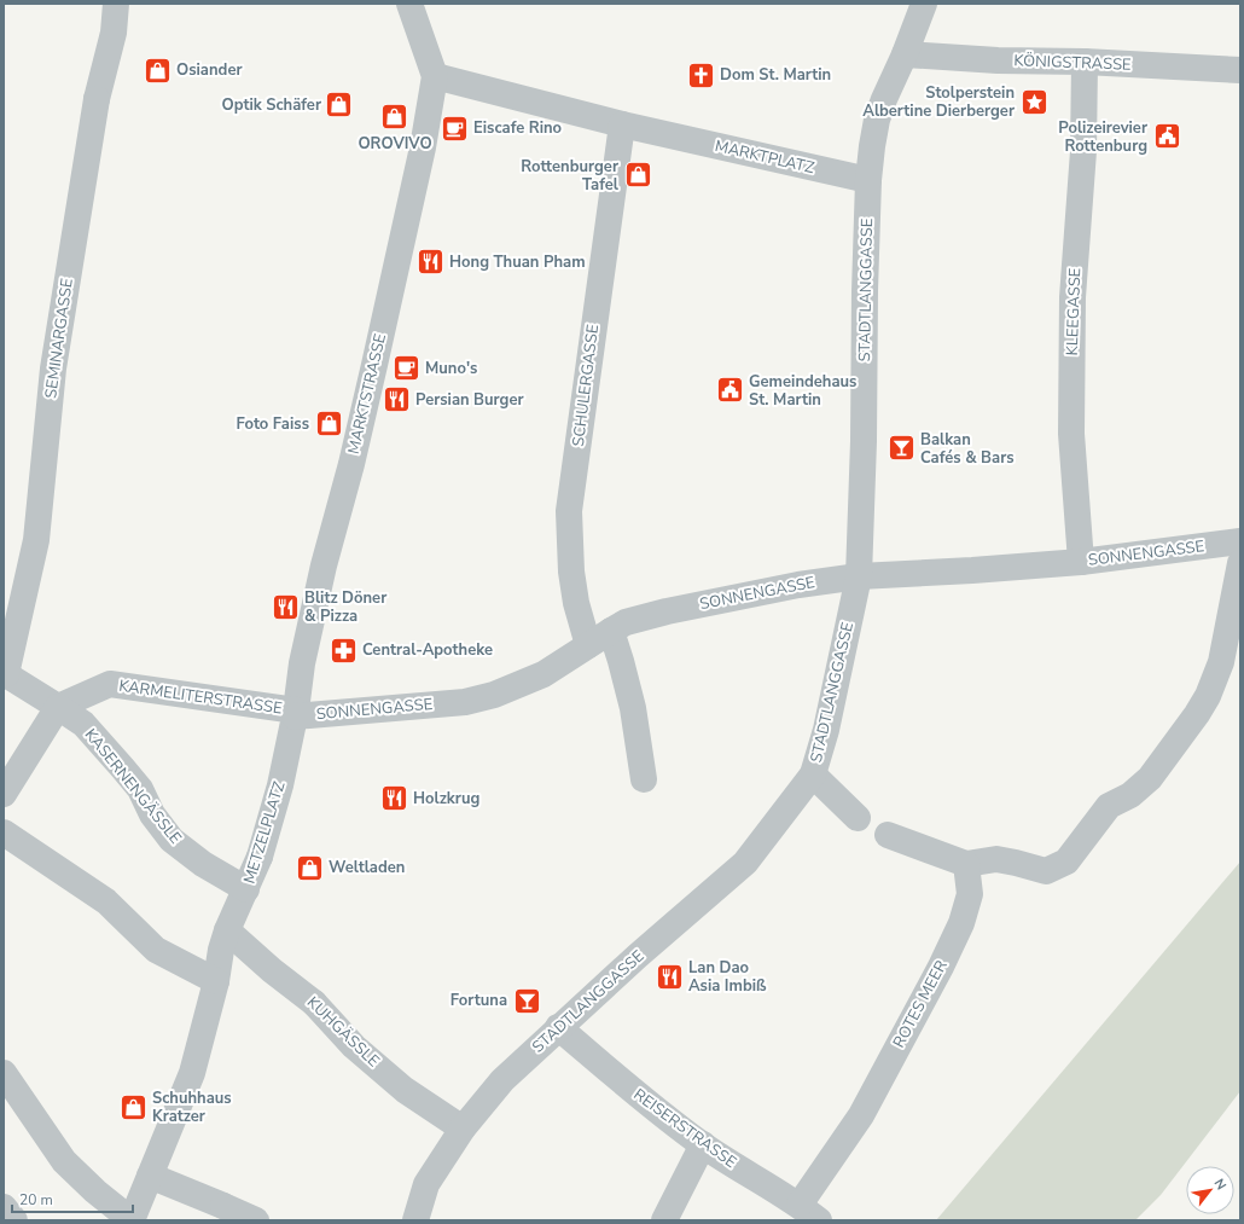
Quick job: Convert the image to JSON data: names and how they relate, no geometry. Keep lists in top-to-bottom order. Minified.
{"streets":{"street":["KÖNIGSTRASSE","MARKTPLATZ","STADTLANGGASSE","KLEEGASSE","SEMINARGASSE","SCHULERGASSE","MARKTSTRASSE","SONNENGASSE","KARMELITERSTRASSE","KASERNENGÄSSLE","METZELPLATZ","ROTES MEER","KUHGÄSSLE","REISERSTRASSE"]},"crossings":[["KÖNIGSTRASSE","KLEEGASSE"],["MARKTPLATZ","STADTLANGGASSE"],["MARKTPLATZ","SCHULERGASSE"],["MARKTPLATZ","MARKTSTRASSE"],["STADTLANGGASSE","SONNENGASSE"],["STADTLANGGASSE","KUHGÄSSLE"],["STADTLANGGASSE","REISERSTRASSE"],["KLEEGASSE","SONNENGASSE"],["SCHULERGASSE","SONNENGASSE"],["MARKTSTRASSE","SONNENGASSE"],["MARKTSTRASSE","KARMELITERSTRASSE"],["MARKTSTRASSE","METZELPLATZ"],["SONNENGASSE","KARMELITERSTRASSE"],["SONNENGASSE","METZELPLATZ"],["KARMELITERSTRASSE","KASERNENGÄSSLE"],["KARMELITERSTRASSE","METZELPLATZ"],["KASERNENGÄSSLE","METZELPLATZ"],["METZELPLATZ","KUHGÄSSLE"],["ROTES MEER","REISERSTRASSE"]],"places":{"shop":["Osiander","Optik Schäfer","OROVIVO","Rottenburger Tafel","Foto Faiss","Weltladen","Schuhhaus Kratzer"],"church":["Dom St. Martin"],"place":["Stolperstein Albertine Dierberger"],"cafe":["Eiscafe Rino","Muno's"],"public building":["Polizeirevier Rottenburg","Gemeindehaus St. Martin"],"restaurant":["Hong Thuan Pham","Persian Burger","Blitz Döner & Pizza","Holzkrug","Lan Dao Asia Imbiß"],"bar":["Balkan Cafés & Bars","Fortuna"],"pharmacy":["Central-Apotheke"]},"scale_bar":"20 m","north":"top right"}
